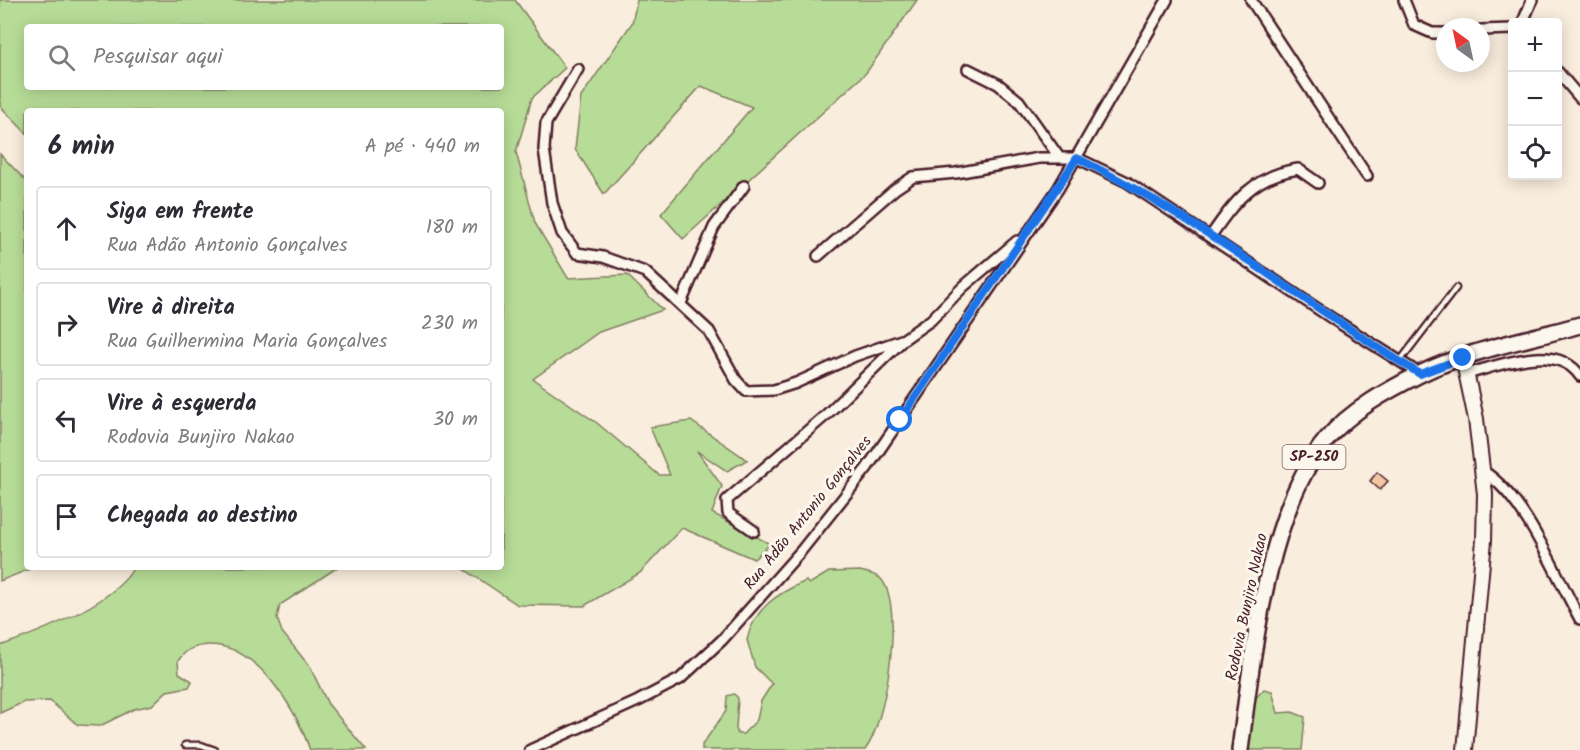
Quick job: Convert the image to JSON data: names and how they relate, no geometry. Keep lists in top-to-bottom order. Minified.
{"streets":{"main road":["SP-250","Rodovia Bunjiro Nakao"],"street":["Rua Adão Antonio Gonçalves"]},"north":"top left","page":{"map_buttons":["+","−"],"search":"Pesquisar aqui","heading":["6 min","A pé · 440 m"],"list":[["Siga em frente","Rua Adão Antonio Gonçalves","180 m"],["Vire à direita","Rua Guilhermina Maria Gonçalves","230 m"],["Vire à esquerda","Rodovia Bunjiro Nakao","30 m"],"Chegada ao destino"]}}
